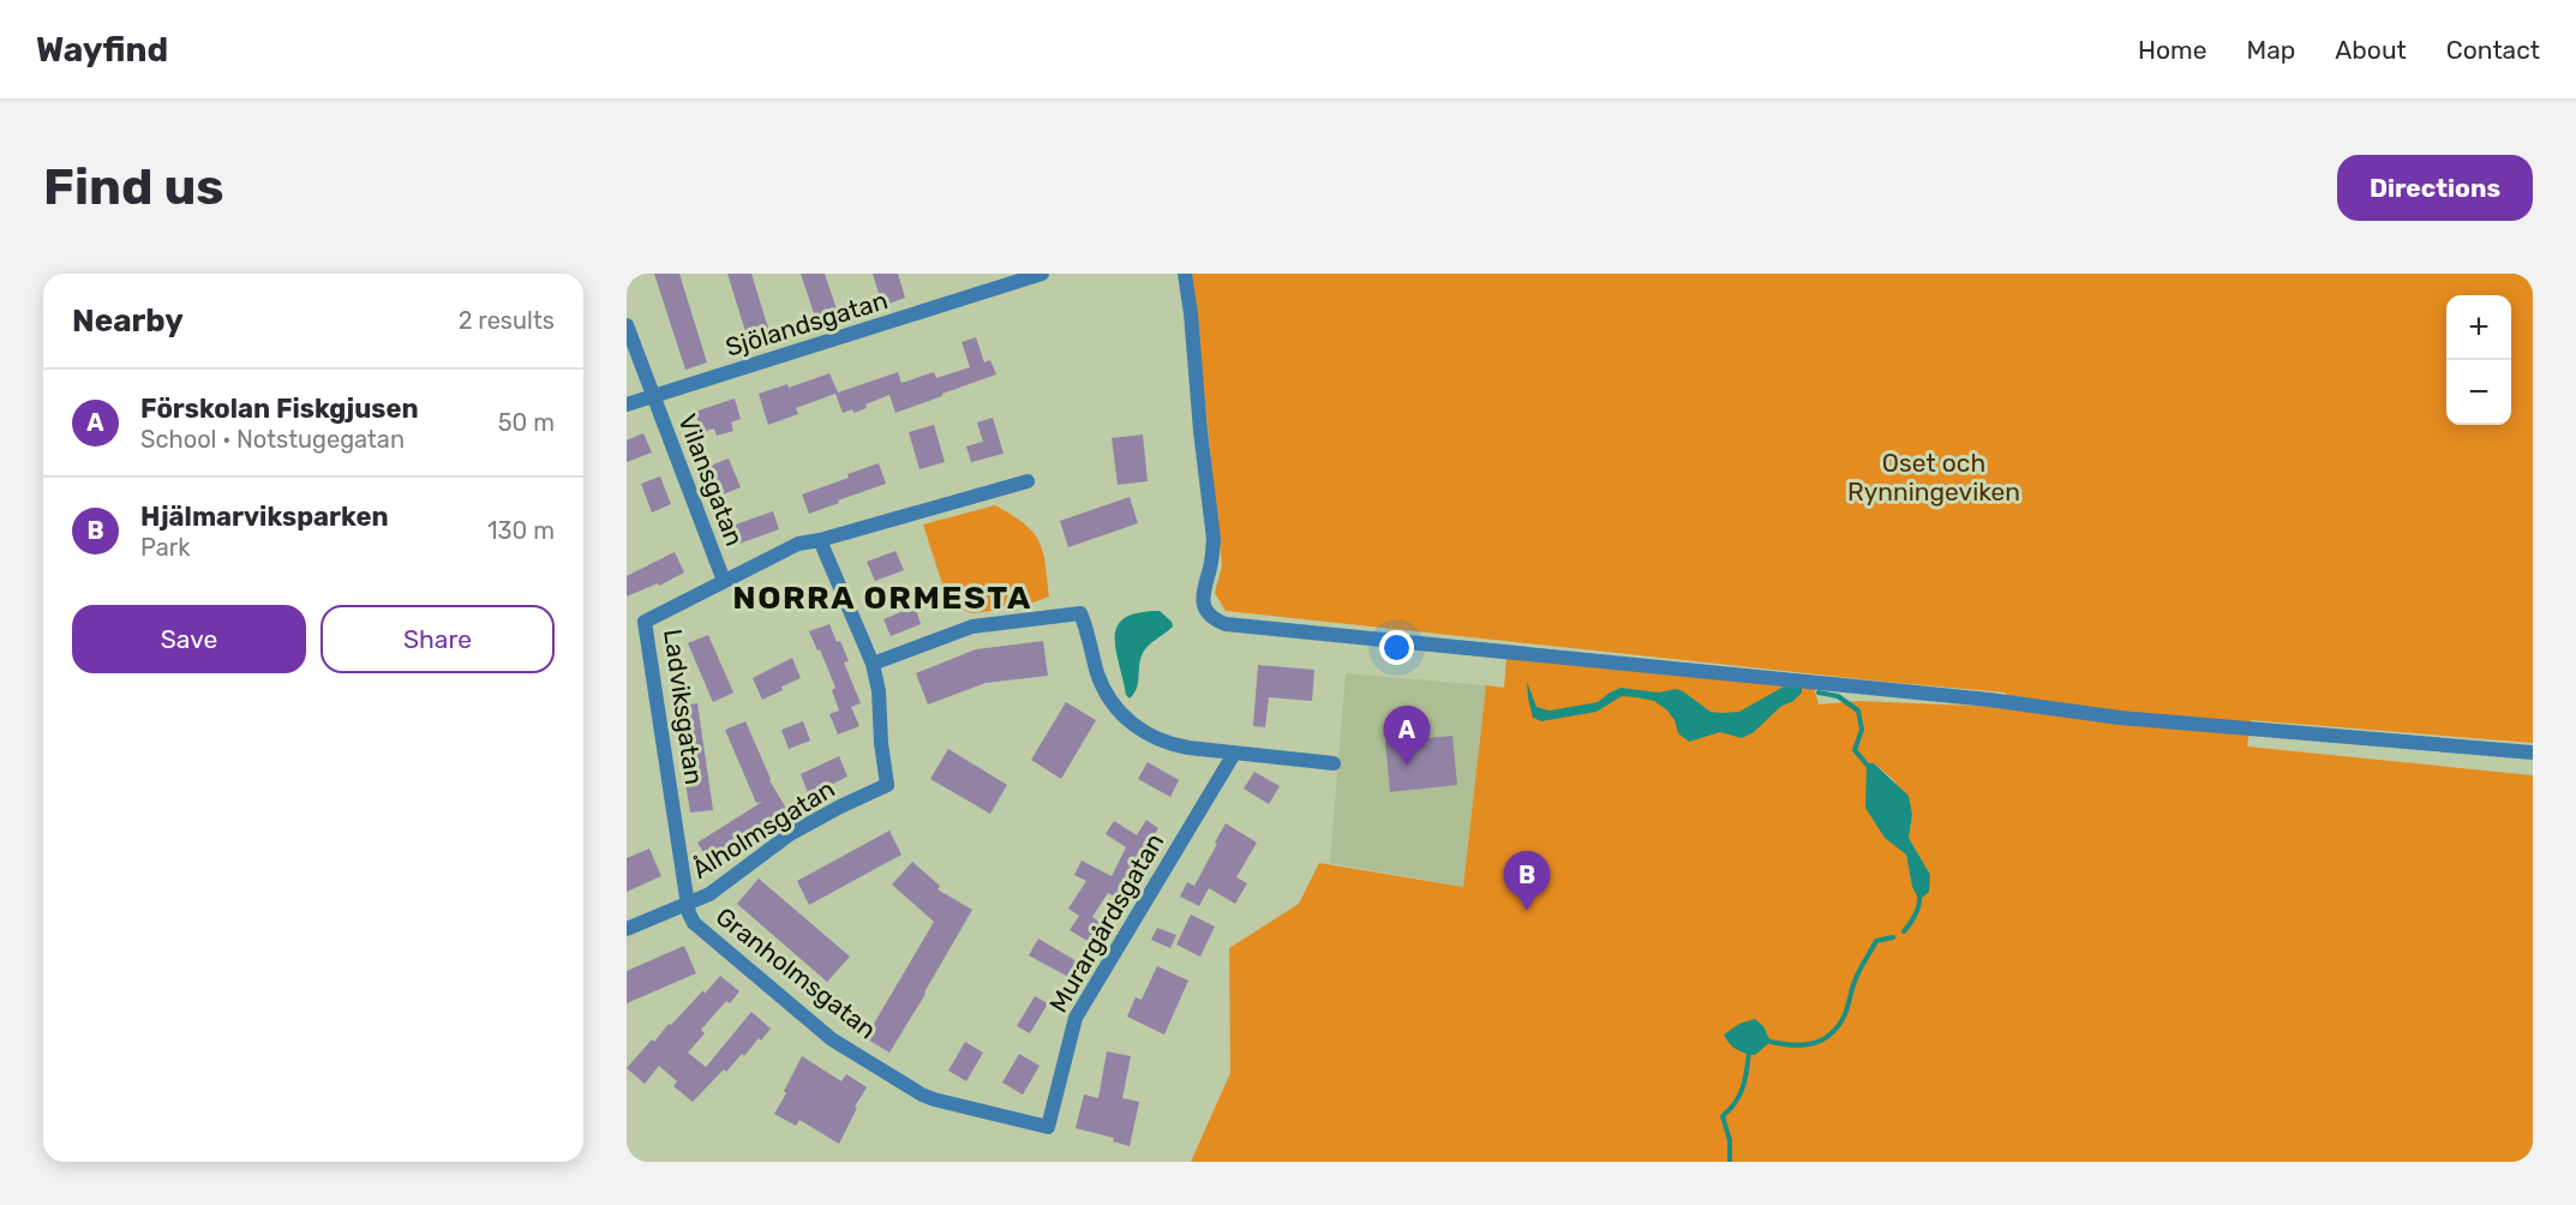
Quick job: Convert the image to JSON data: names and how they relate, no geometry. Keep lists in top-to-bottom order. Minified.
{"streets":{"street":["Sjölandsgatan","Vilansgatan","Ladviksgatan","Ålholmsgatan","Murargårdsgatan","Granholmsgatan"]},"crossings":[["Sjölandsgatan","Vilansgatan"],["Vilansgatan","Ladviksgatan"],["Ladviksgatan","Ålholmsgatan"],["Ladviksgatan","Granholmsgatan"],["Ålholmsgatan","Granholmsgatan"],["Murargårdsgatan","Granholmsgatan"]],"districts":["NORRA ORMESTA"],"parks":["Oset och Rynningeviken"],"page":{"header":"Wayfind","nav":["Home","Map","About","Contact"],"buttons":["Directions",["Save","Share"]],"title":"Find us","heading":["Nearby","2 results"],"map_buttons":["+","−"],"list":[{"mark":"A","name":"Förskolan Fiskgjusen","note":"School · Notstugegatan","value":"50 m"},{"mark":"B","name":"Hjälmarviksparken","note":"Park","value":"130 m"}],"pins":["A","B"]}}
